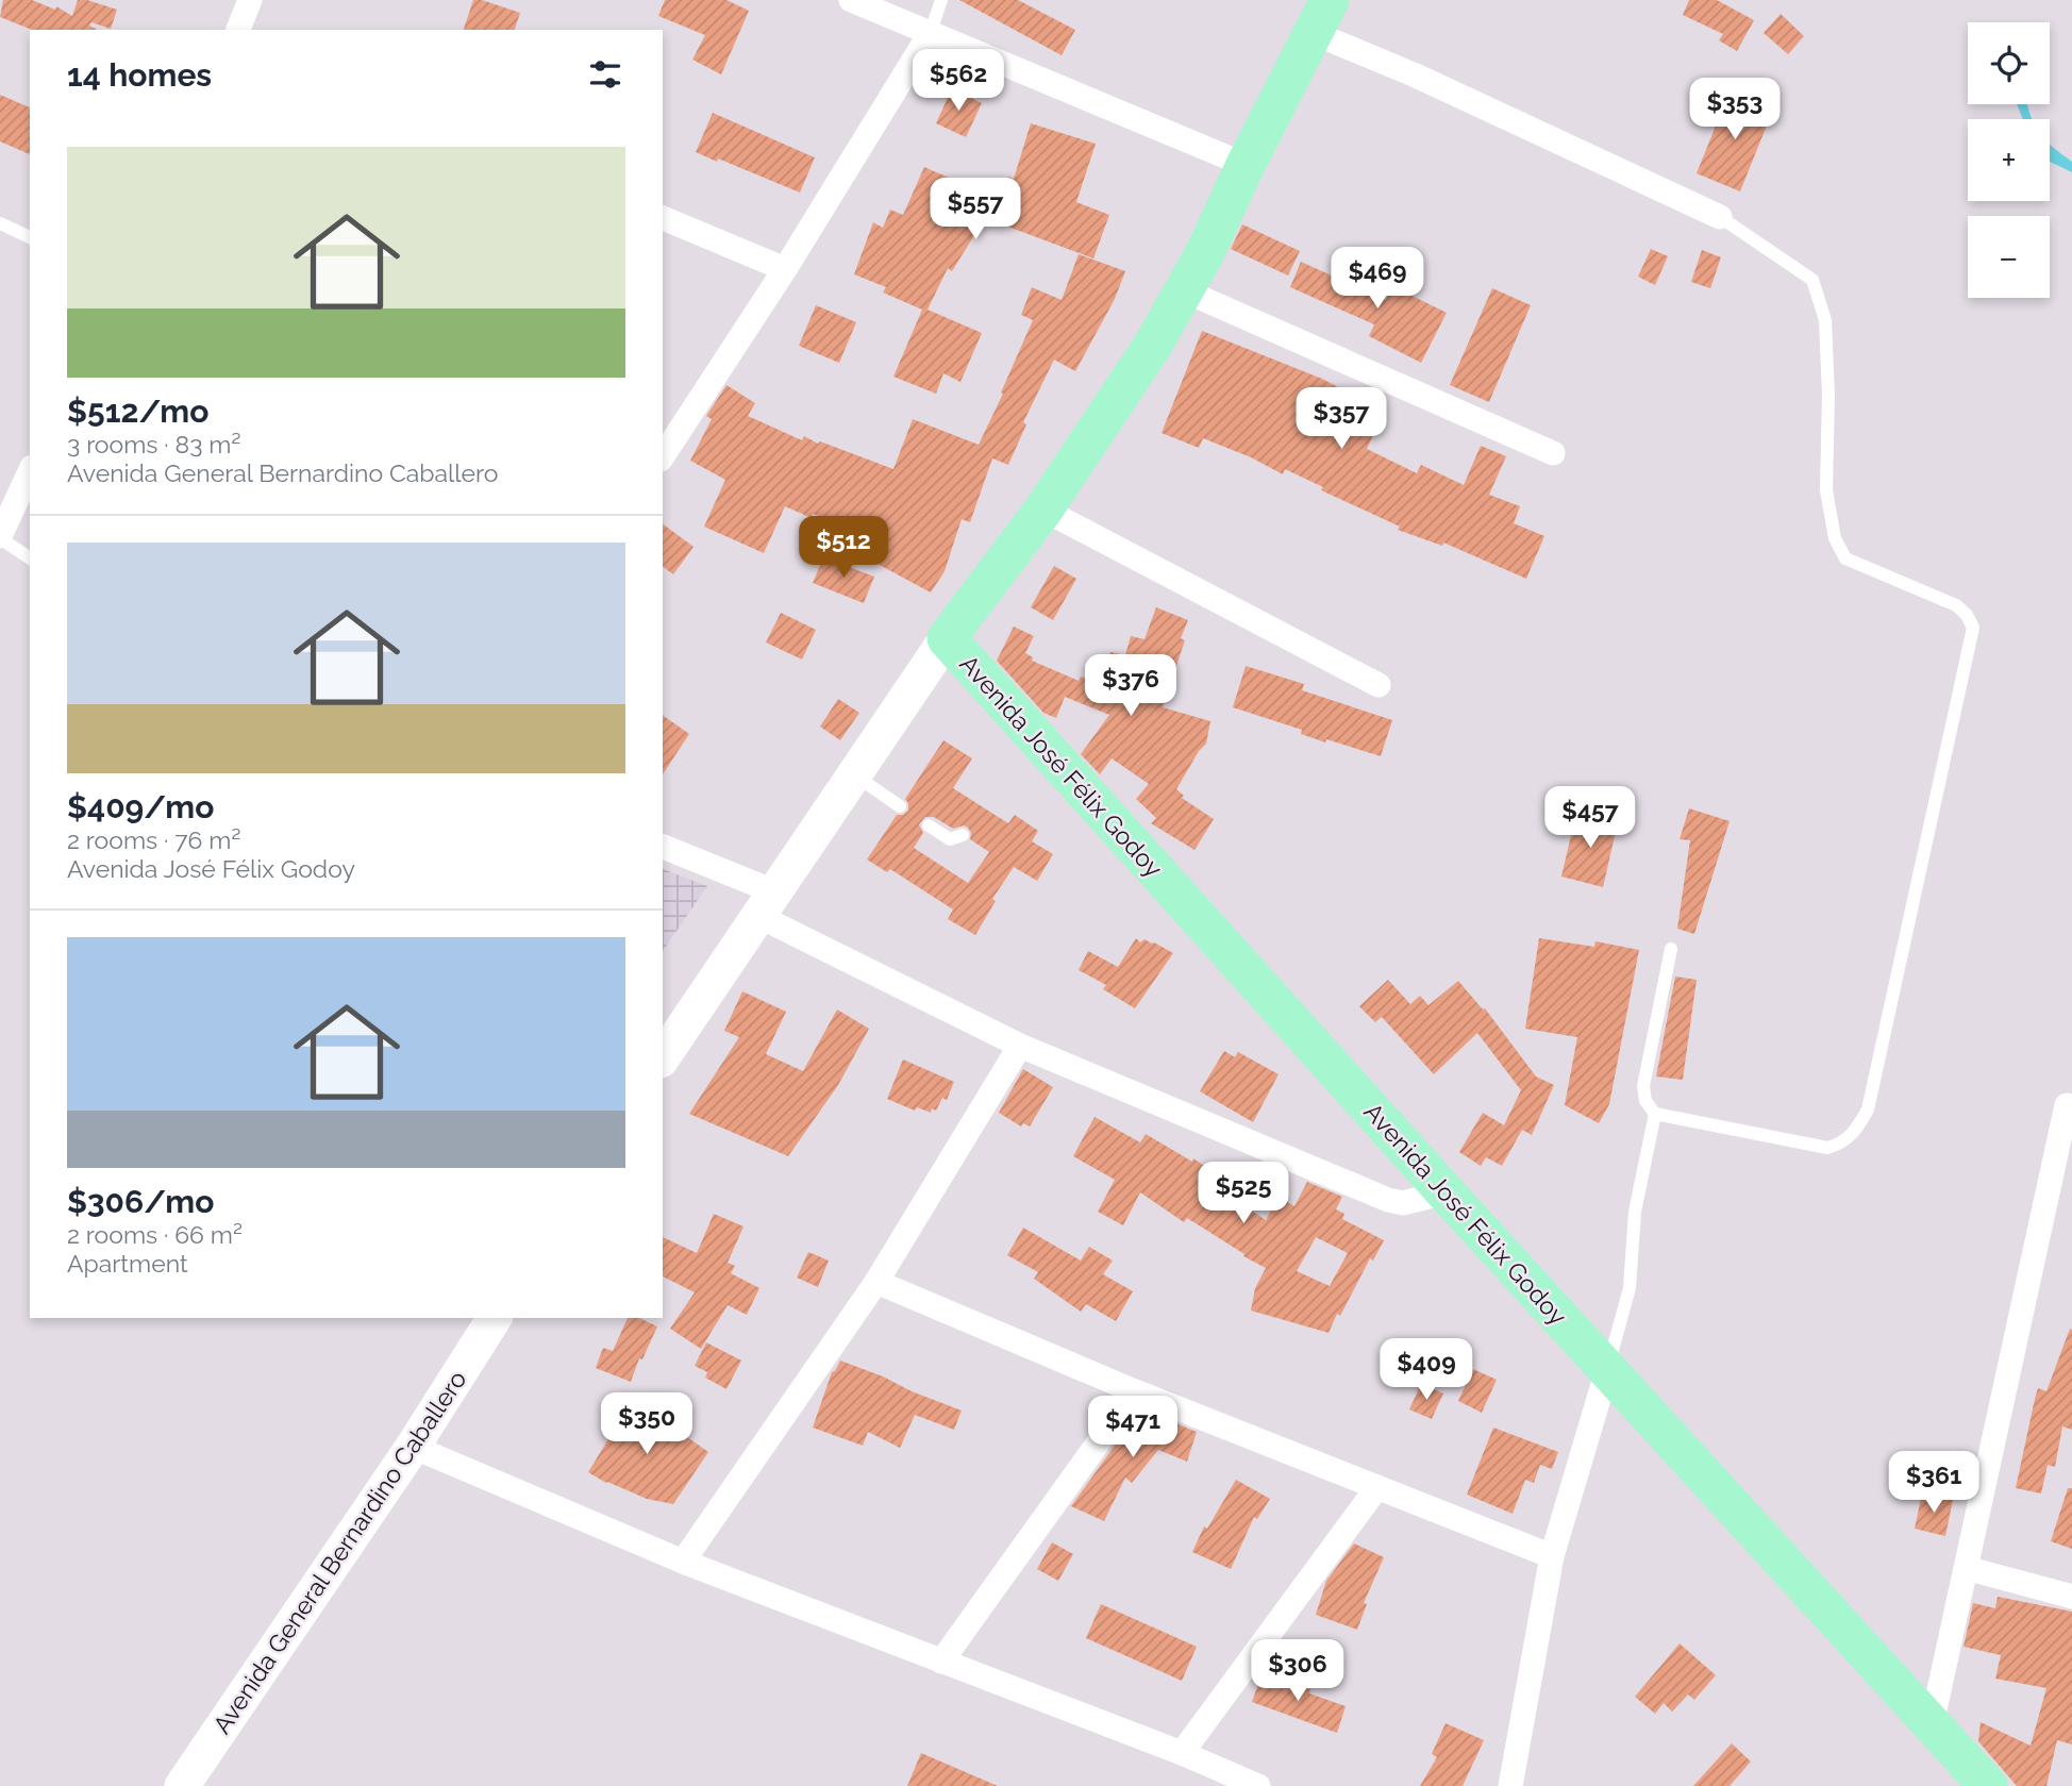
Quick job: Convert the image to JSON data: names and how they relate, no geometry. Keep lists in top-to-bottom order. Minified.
{"streets":{"main road":["Avenida José Félix Godoy","Avenida General Bernardino Caballero"]},"page":{"map_buttons":["+","−"],"heading":"14 homes","price":["$562","$353","$557","$469","$357","$512","$376","$457","$525","$409","$350","$471","$361","$306"],"list":[{"name":"$512/mo","note":"3 rooms · 83 m² · Avenida General Bernardino Caballero"},{"name":"$409/mo","note":"2 rooms · 76 m² · Avenida José Félix Godoy"},{"name":"$306/mo","note":"2 rooms · 66 m² · Apartment"}]}}
